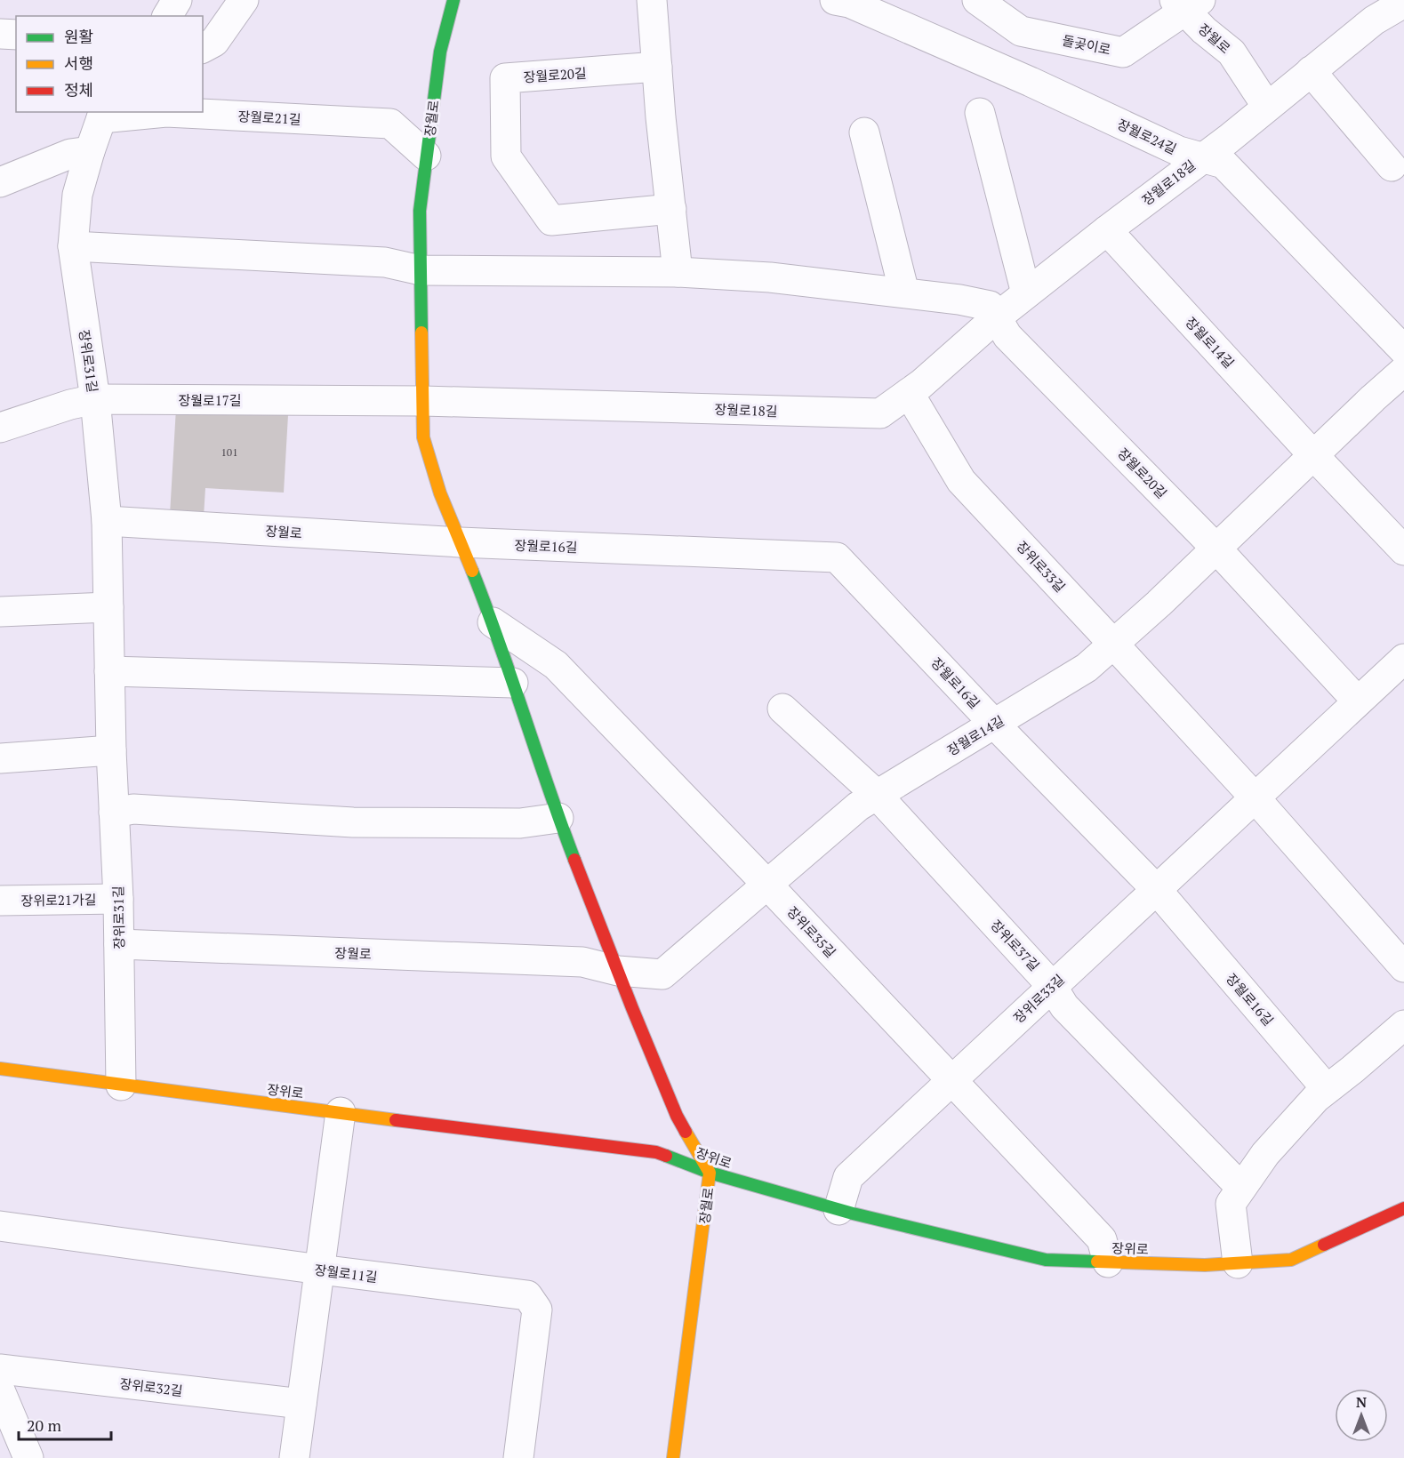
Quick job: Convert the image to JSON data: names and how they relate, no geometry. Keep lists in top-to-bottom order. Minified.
{"streets":{"street":["장월로","돌곶이로","장월로20길","장월로21길","장월로24길","장월로18길","장월로14길","장위로31길","장월로17길","장월로16길","장위로33길","장위로21가길","장위로35길","장위로37길","장위로","장월로11길","장위로32길"]},"crossings":[["장월로","돌곶이로"],["장월로","장월로20길"],["장월로","장월로21길"],["장월로","장월로18길"],["장월로","장월로14길"],["장월로","장위로31길"],["장월로","장월로17길"],["장월로","장월로16길"],["장월로","장위로35길"],["장월로","장위로"],["장월로20길","장월로18길"],["장월로20길","장월로14길"],["장월로20길","장위로33길"],["장월로21길","장위로31길"],["장월로24길","장월로18길"],["장월로18길","장월로14길"],["장월로18길","장월로17길"],["장월로18길","장위로33길"],["장월로14길","장월로16길"],["장월로14길","장위로33길"],["장월로14길","장위로35길"],["장월로14길","장위로37길"],["장위로31길","장월로17길"],["장위로31길","장위로21가길"],["장위로31길","장위로"],["장월로16길","장위로33길"],["장위로33길","장위로35길"],["장위로33길","장위로37길"],["장위로33길","장위로"],["장위로35길","장위로"]],"house_numbers":["101"],"legend":["원활","서행","정체"],"scale_bar":"20 m","north":"top"}
